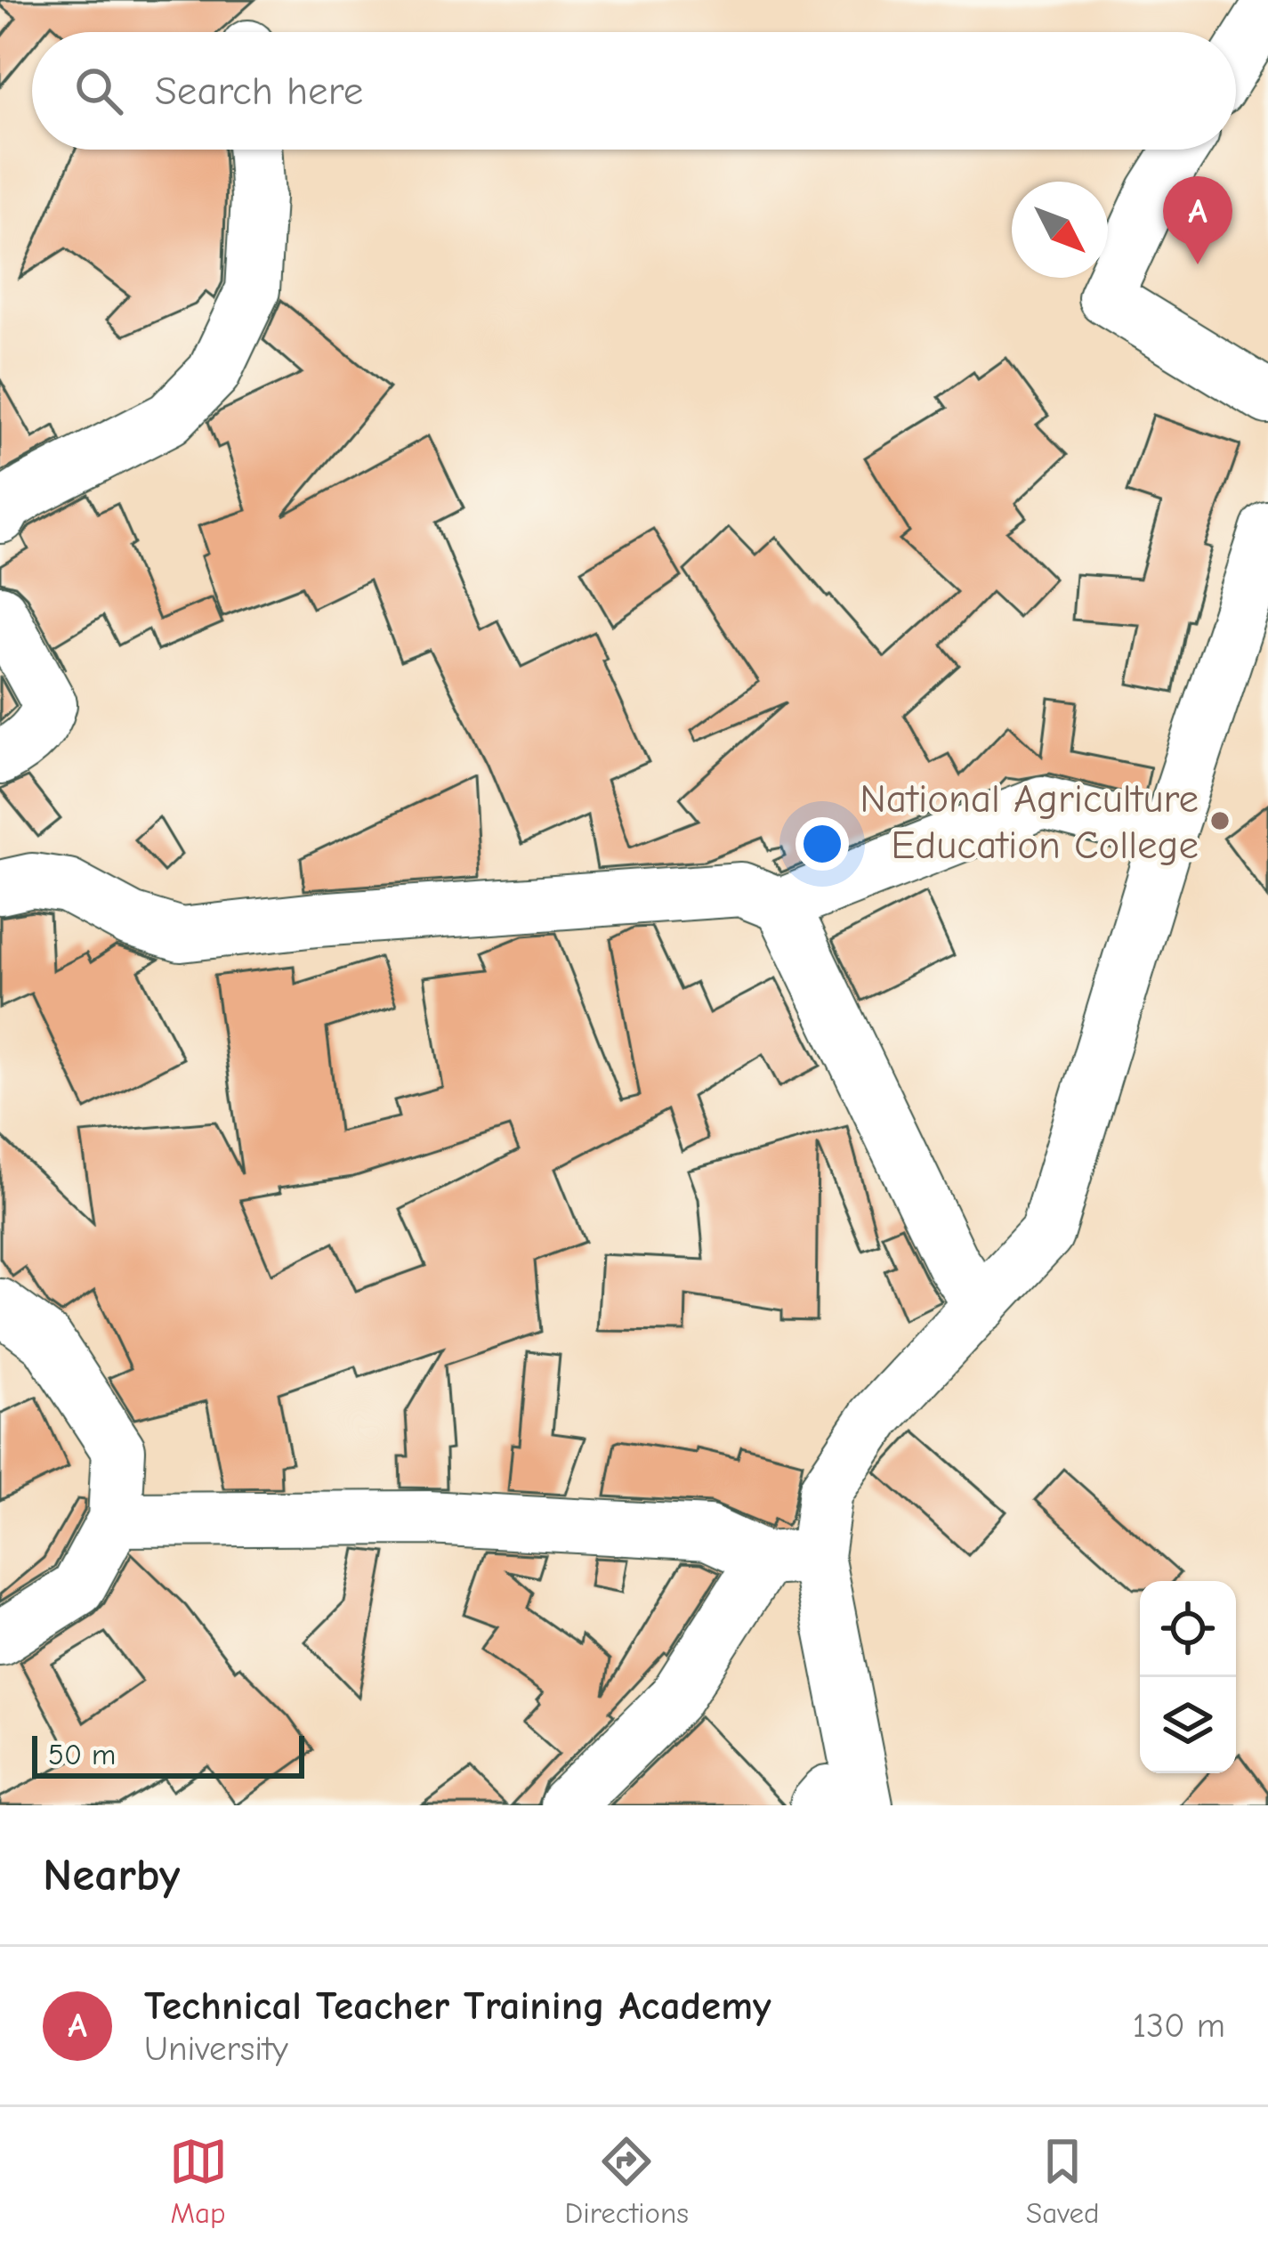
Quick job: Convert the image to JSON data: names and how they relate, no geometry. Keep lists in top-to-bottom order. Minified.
{"places":["National Agriculture Education College"],"scale_bar":"50 m","north":"bottom right","page":{"search":"Search here","pins":"A","scale":"50 m","heading":"Nearby","list":[{"mark":"A","name":"Technical Teacher Training Academy","note":"University","value":"130 m"}],"nav":["Map","Directions","Saved"]}}
